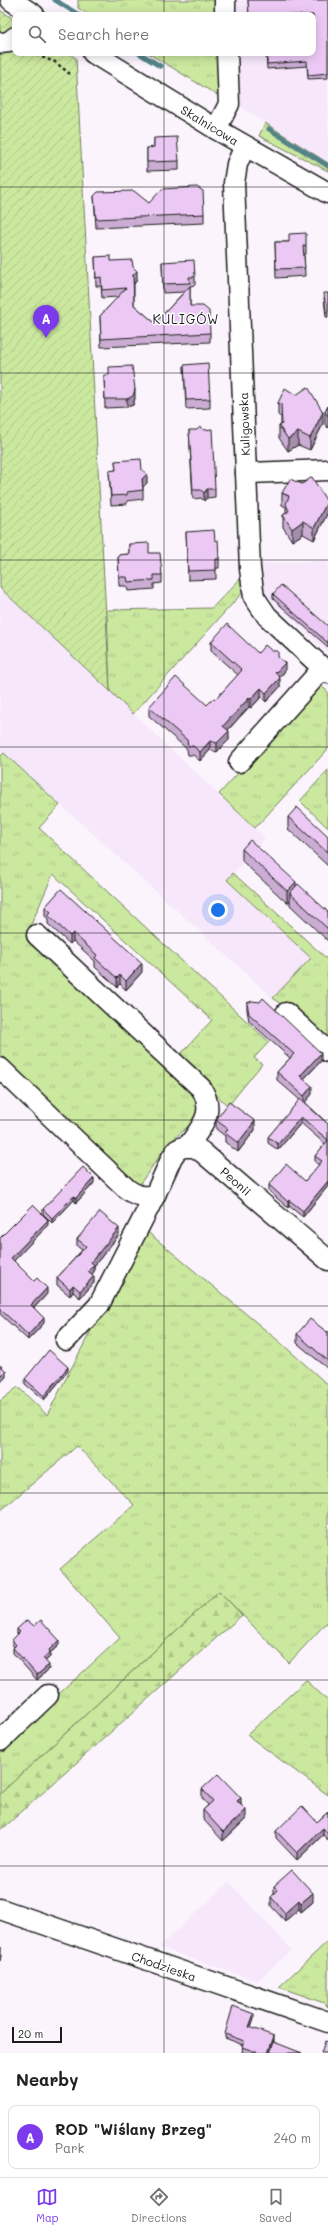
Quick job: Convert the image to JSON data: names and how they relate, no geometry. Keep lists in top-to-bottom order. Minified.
{"streets":{"street":["Skalnicowa","Kuligowska","Peonii","Chodzieska"]},"crossings":[["Skalnicowa","Kuligowska"]],"districts":["KULIGÓW"],"scale_bar":"20 m","page":{"search":"Search here","pins":"A","scale":"20 m","heading":"Nearby","list":[{"mark":"A","name":"ROD \"Wiślany Brzeg\"","note":"Park","value":"240 m"}],"nav":["Map","Directions","Saved"]}}
